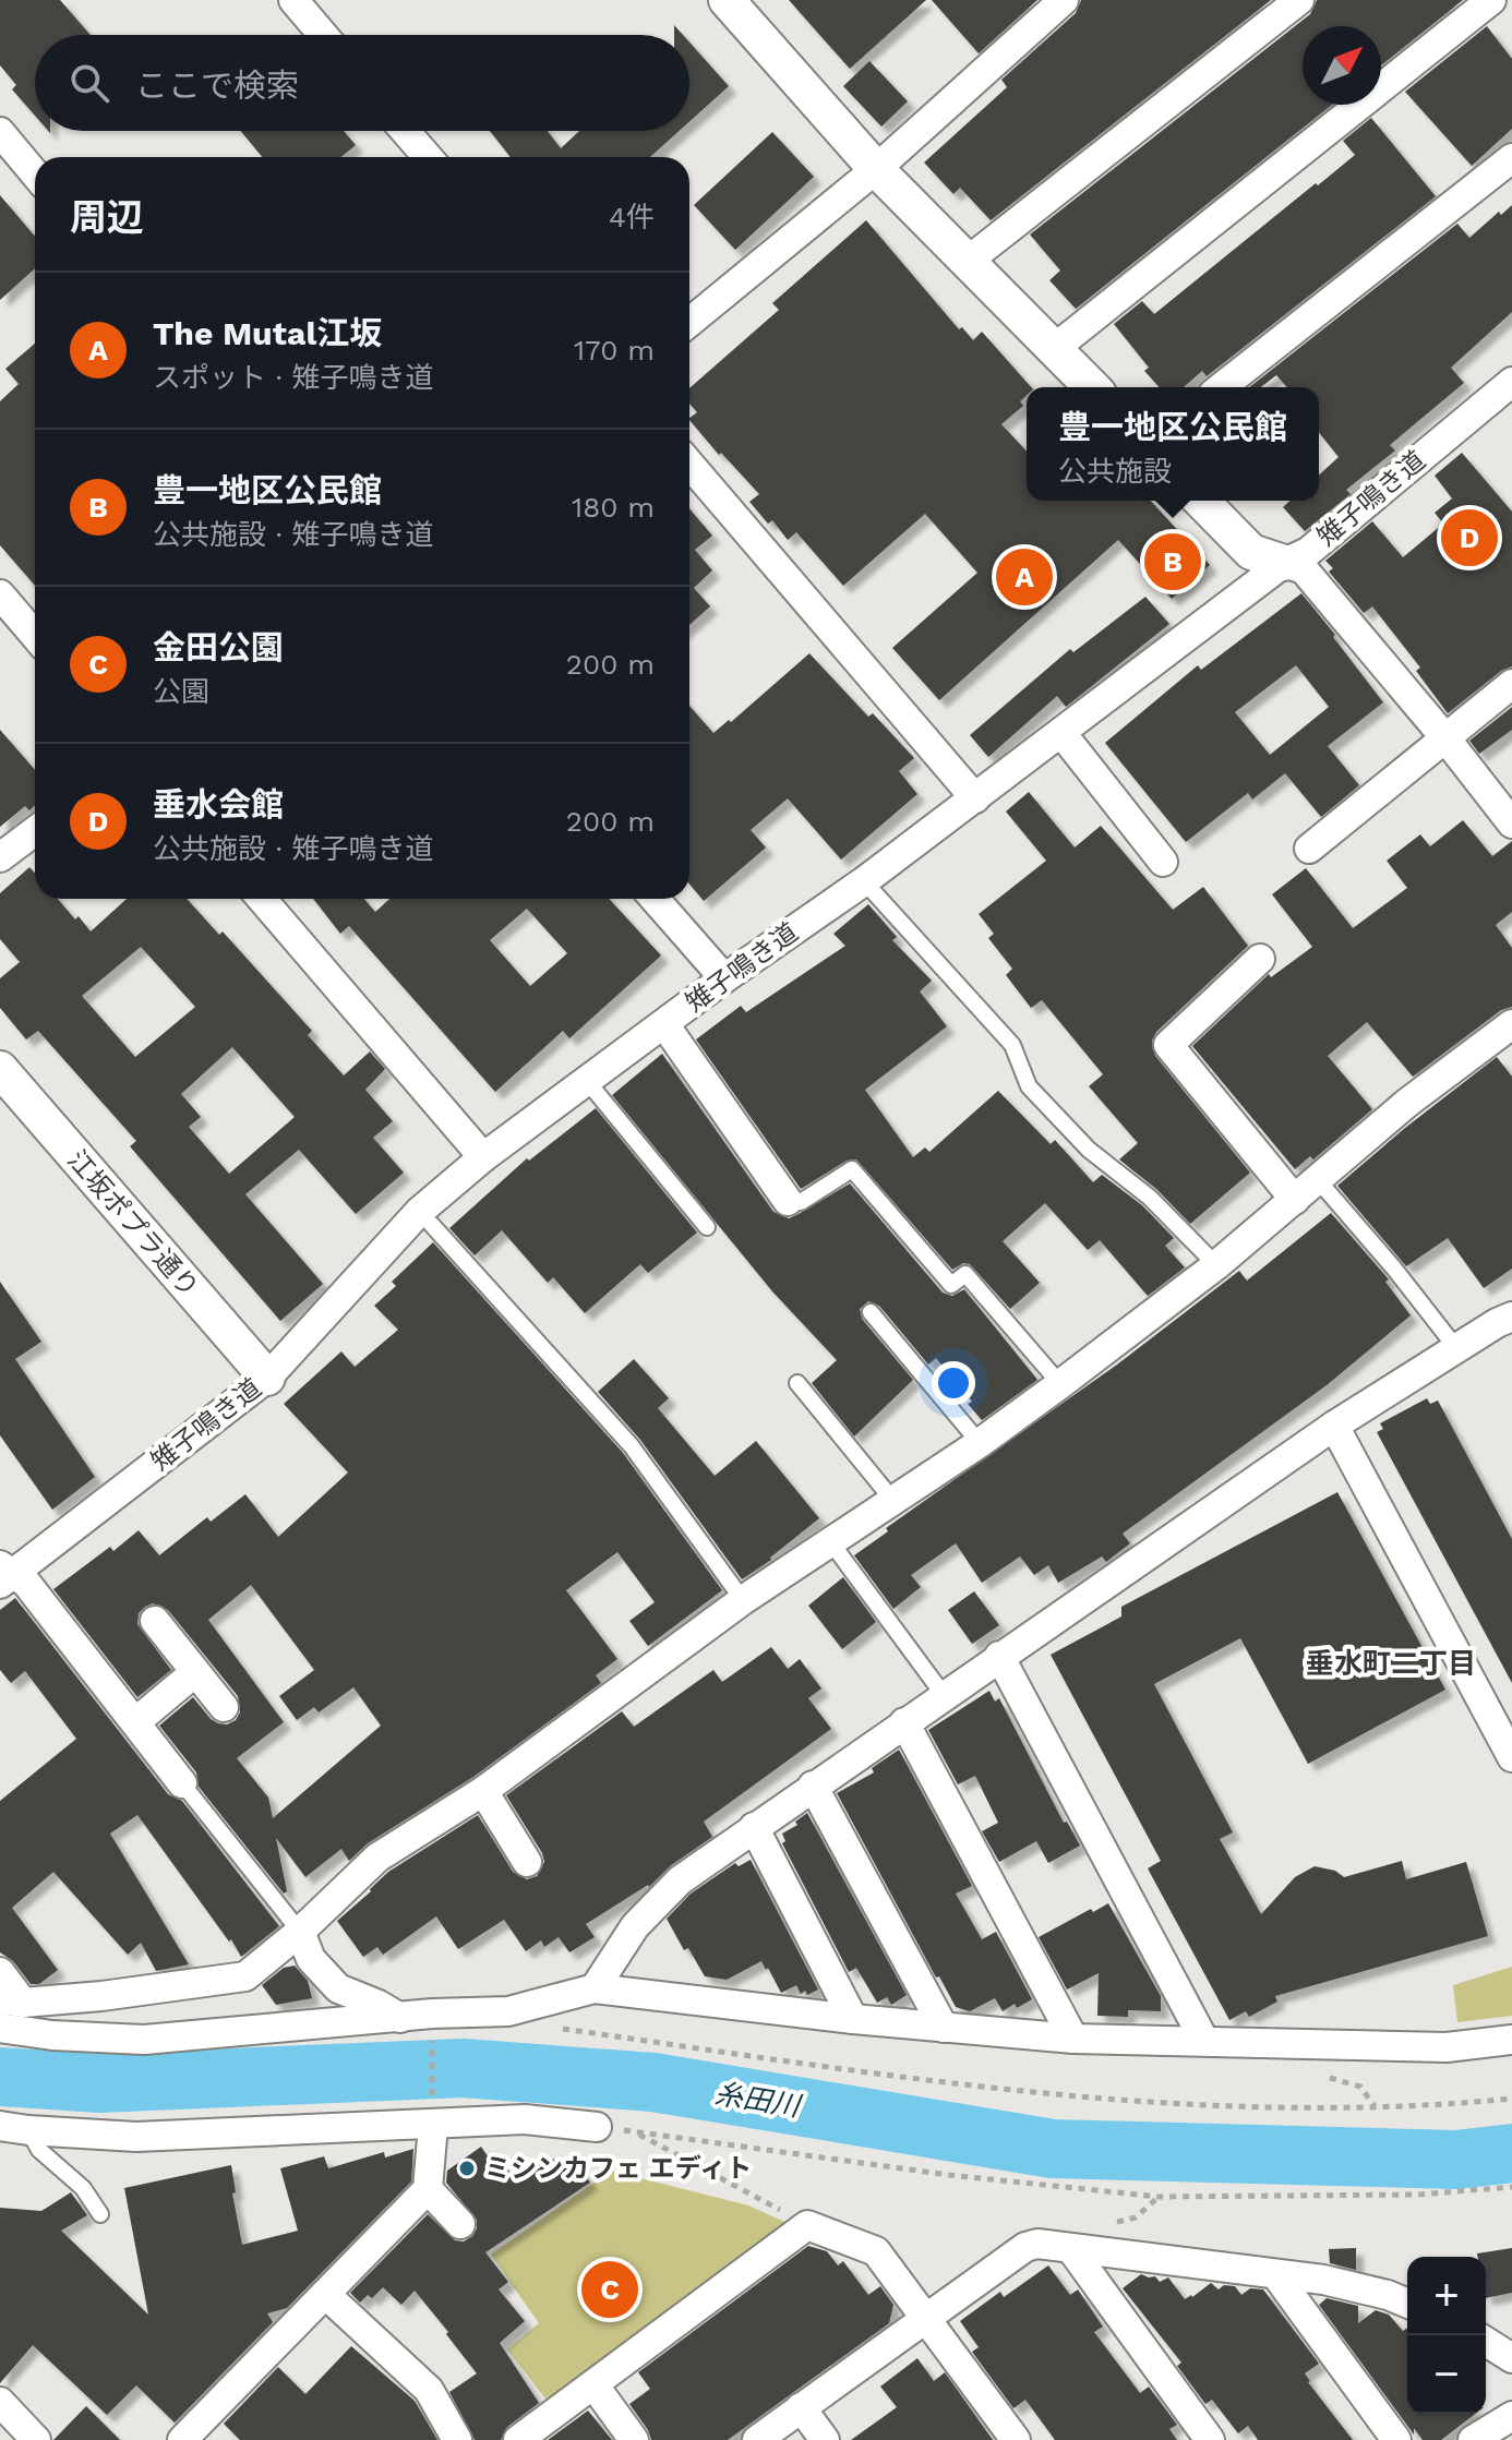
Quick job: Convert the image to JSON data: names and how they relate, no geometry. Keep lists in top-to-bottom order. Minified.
{"streets":{"street":["雉子鳴き道","江坂ポプラ通り"]},"crossings":[["雉子鳴き道","江坂ポプラ通り"]],"districts":["垂水町二丁目"],"water":["糸田川"],"places":["ミシンカフェ エディト"],"north":"top right","page":{"search":"ここで検索","heading":["周辺","4件"],"list":[{"mark":"A","name":"The Mutal江坂","note":"スポット · 雉子鳴き道","value":"170 m"},{"mark":"B","name":"豊一地区公民館","note":"公共施設 · 雉子鳴き道","value":"180 m"},{"mark":"C","name":"金田公園","note":"公園","value":"200 m"},{"mark":"D","name":"垂水会館","note":"公共施設 · 雉子鳴き道","value":"200 m"}],"popup":["豊一地区公民館","公共施設"],"pins":["D","B","A","C"],"map_buttons":["+","−"]}}
